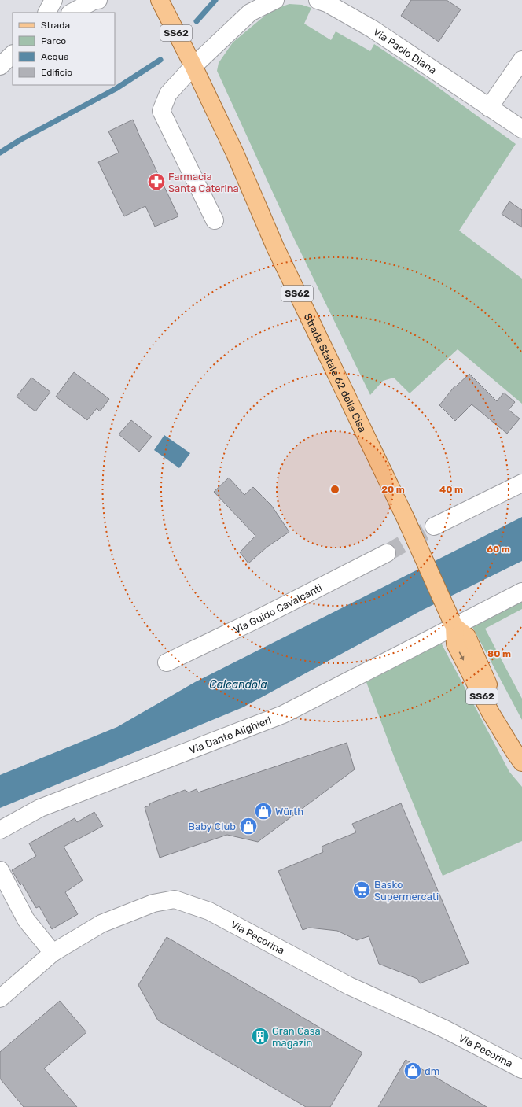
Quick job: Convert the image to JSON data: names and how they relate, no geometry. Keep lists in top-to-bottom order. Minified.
{"streets":{"main road":["SS62","Strada Statale 62 della Cisa"],"street":["Via Paolo Diana","Via Guido Cavalcanti","Via Dante Alighieri","Via Pecorina"]},"crossings":[["Strada Statale 62 della Cisa","Via Dante Alighieri"]],"water":["Calcandola"],"places":{"pharmacy":["Farmacia Santa Caterina"],"shop":["Würth","Baby Club","dm"],"supermarket":["Basko Supermercati"],"building":["Gran Casa magazin"]},"legend":["Strada","Parco","Acqua","Edificio"],"rings":["20 m","40 m","60 m","80 m"]}
